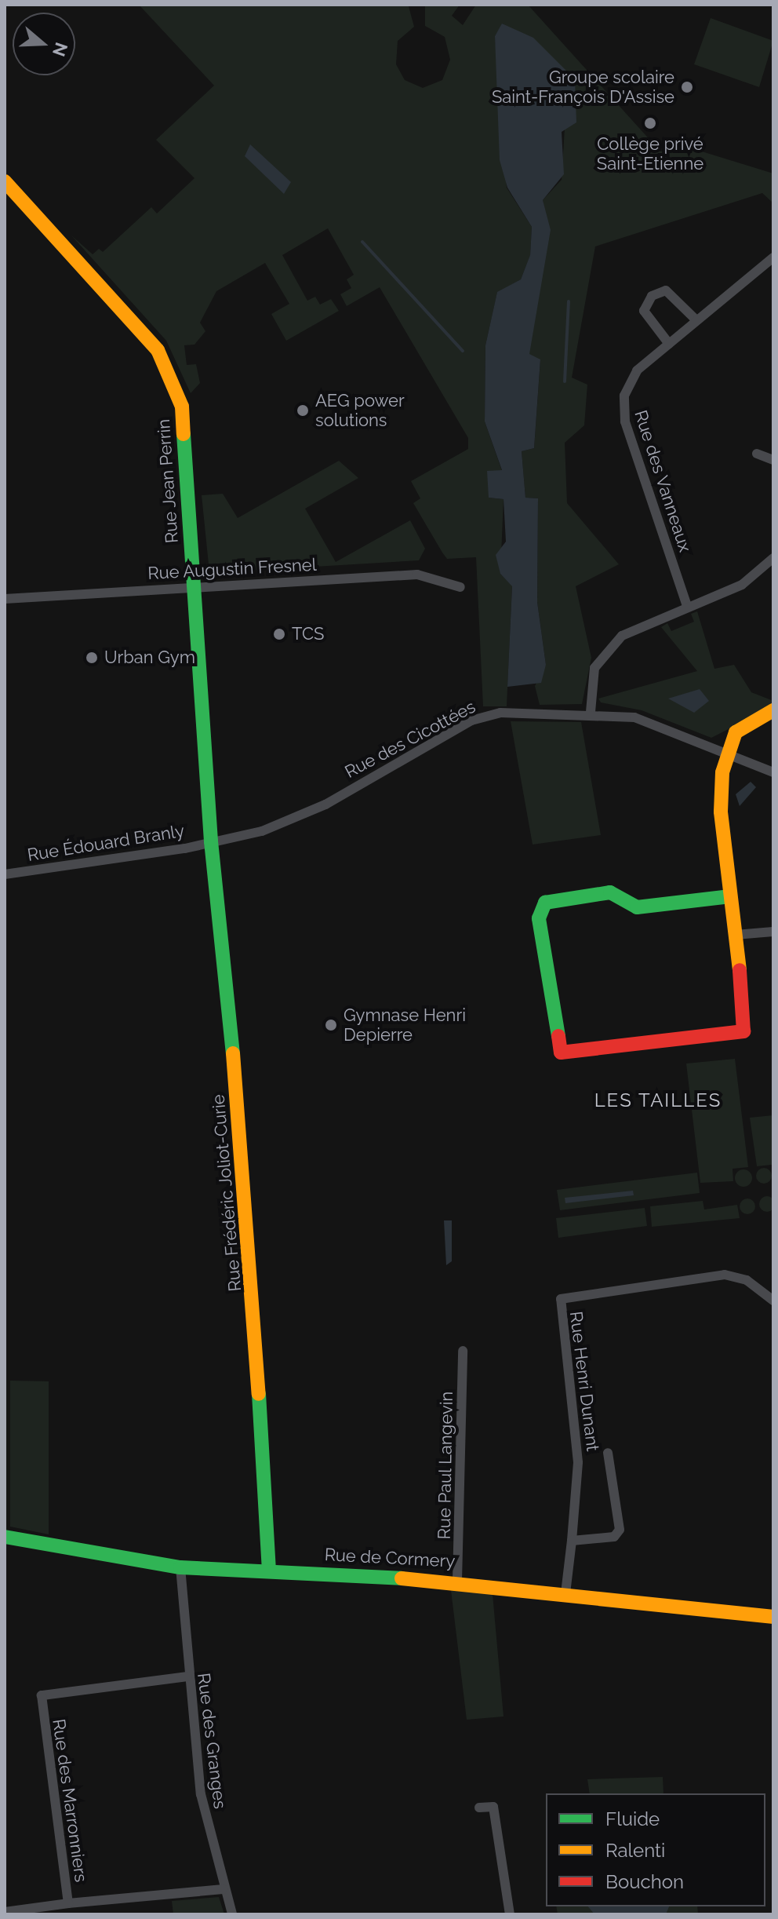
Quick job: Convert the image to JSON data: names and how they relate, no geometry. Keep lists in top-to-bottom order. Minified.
{"streets":{"street":["Rue Jean Perrin","Rue des Vanneaux","Rue Augustin Fresnel","Rue des Cicottées","Rue Édouard Branly","Rue Frédéric Joliot-Curie","Rue Henri Dunant","Rue Paul Langevin","Rue de Cormery","Rue des Granges","Rue des Marronniers"]},"crossings":[["Rue Jean Perrin","Rue Augustin Fresnel"],["Rue Jean Perrin","Rue des Cicottées"],["Rue Jean Perrin","Rue Édouard Branly"],["Rue Jean Perrin","Rue Frédéric Joliot-Curie"],["Rue des Cicottées","Rue Édouard Branly"],["Rue des Cicottées","Rue Frédéric Joliot-Curie"],["Rue Édouard Branly","Rue Frédéric Joliot-Curie"],["Rue Frédéric Joliot-Curie","Rue de Cormery"],["Rue Paul Langevin","Rue de Cormery"],["Rue de Cormery","Rue des Granges"],["Rue des Granges","Rue des Marronniers"]],"districts":["LES TAILLES"],"places":["Groupe scolaire Saint-François D'Assise","Collège privé Saint-Etienne","AEG power solutions","TCS","Urban Gym","Gymnase Henri Depierre"],"legend":["Fluide","Ralenti","Bouchon"],"north":"right"}
